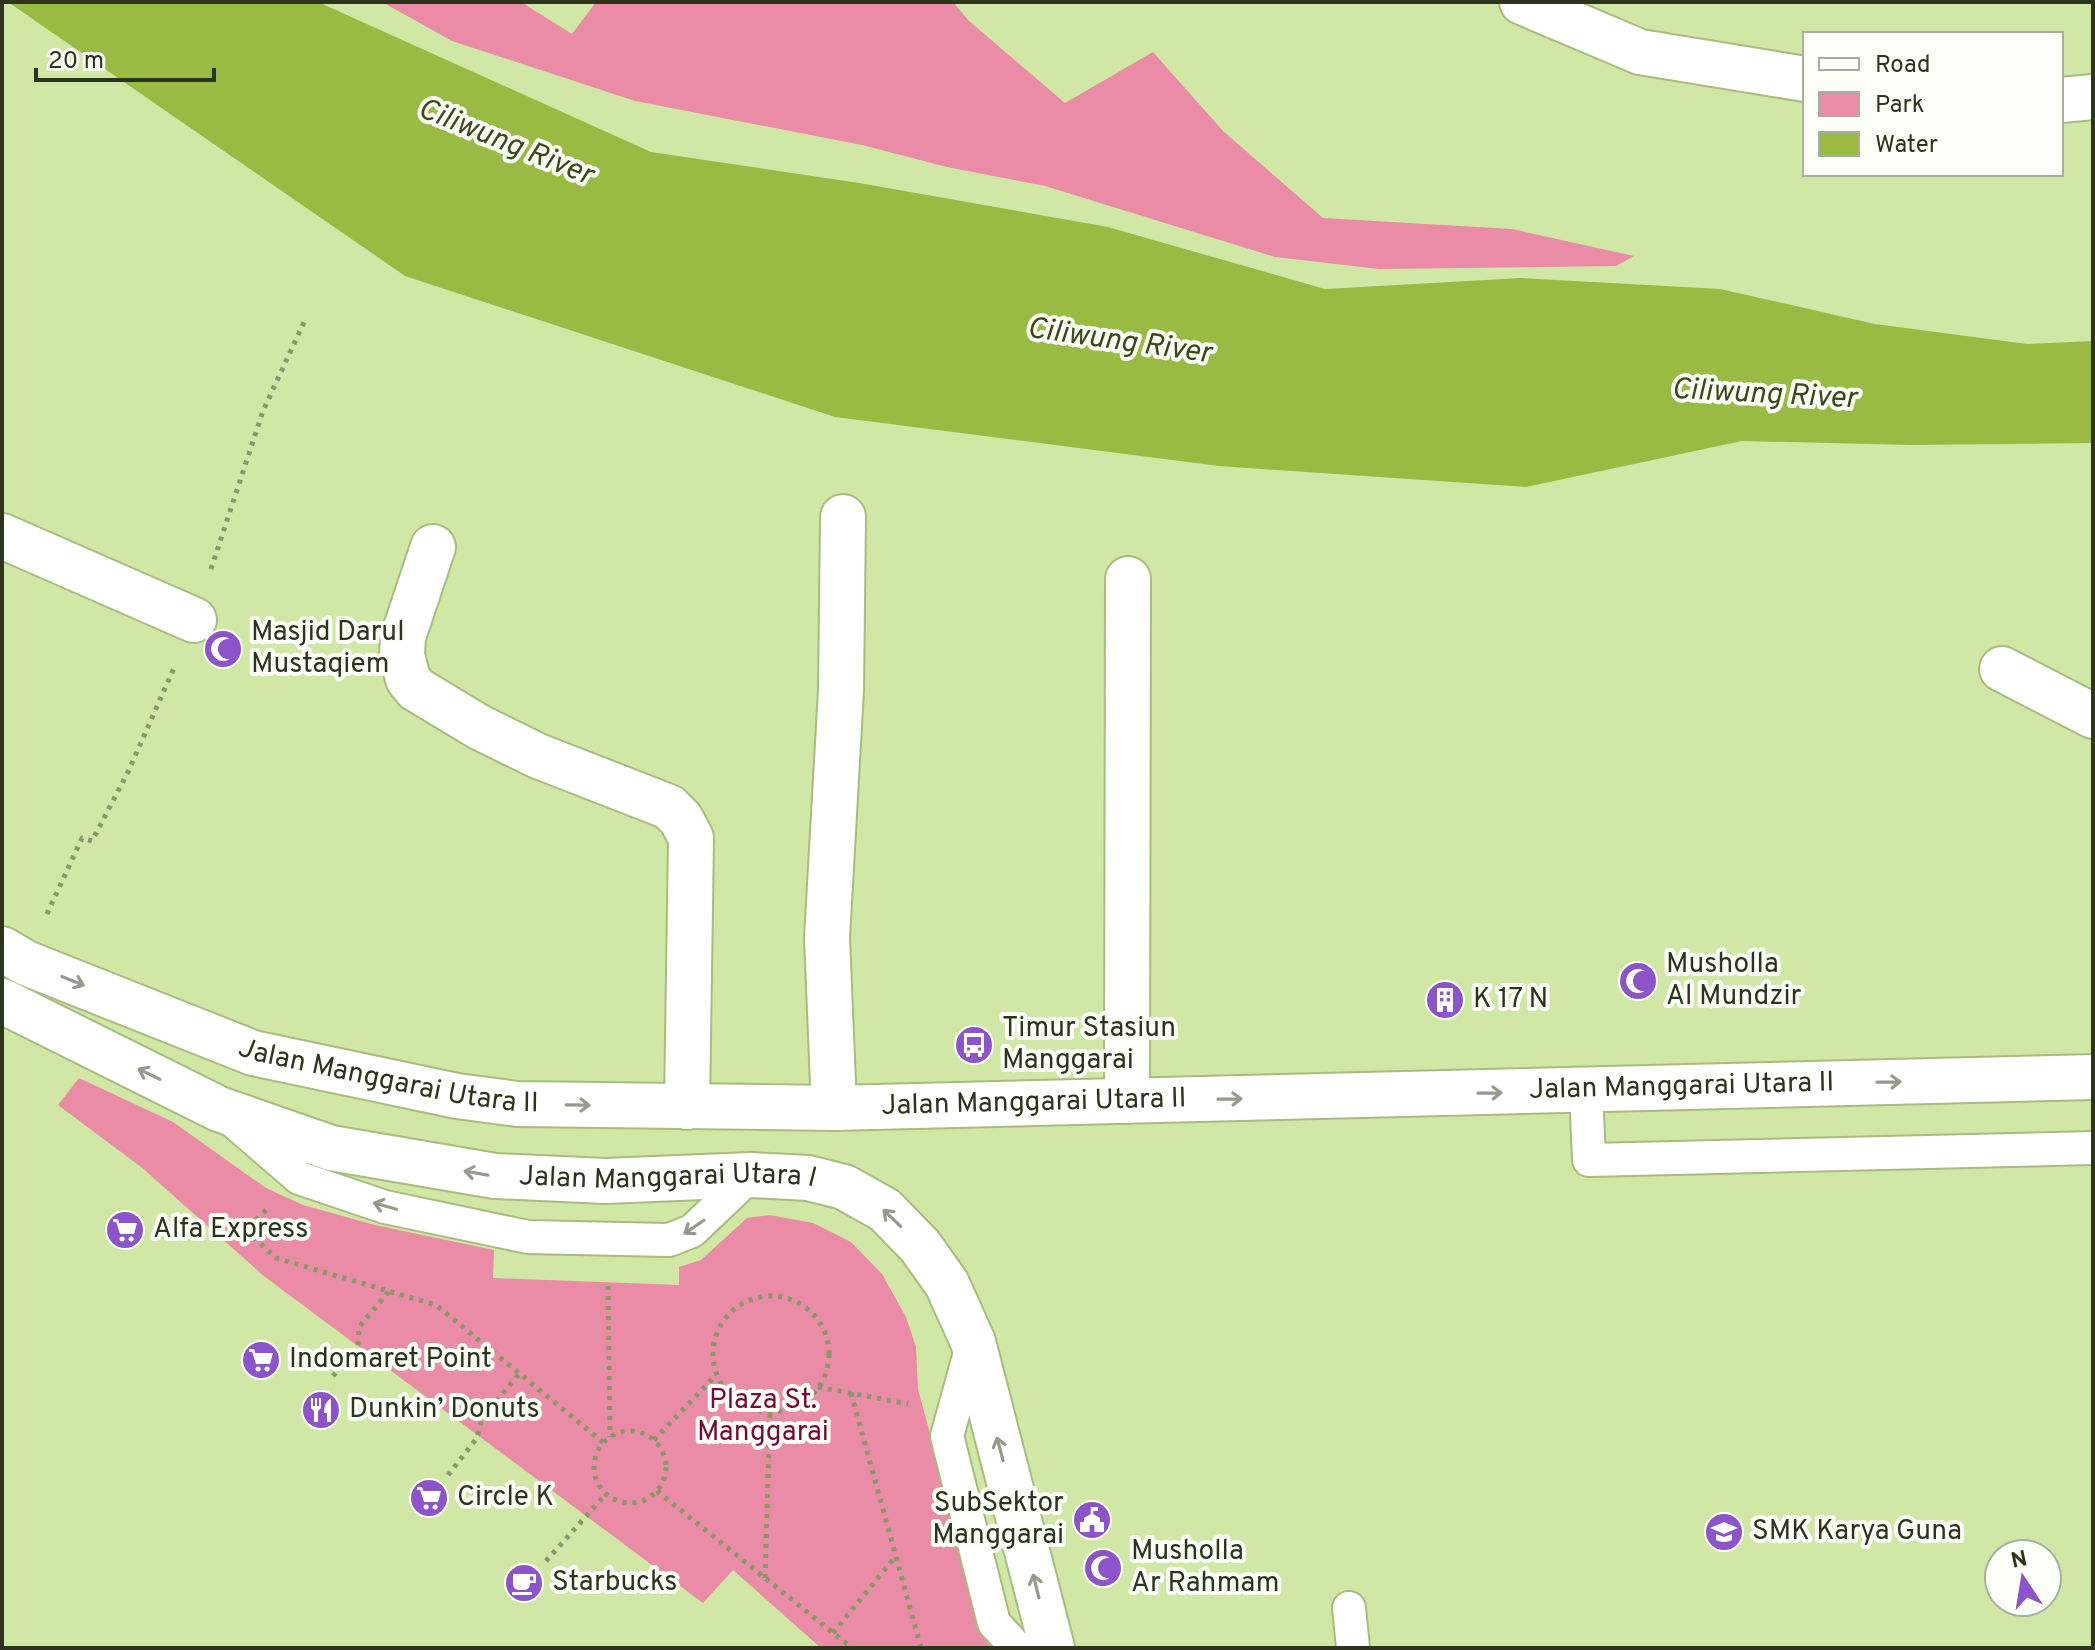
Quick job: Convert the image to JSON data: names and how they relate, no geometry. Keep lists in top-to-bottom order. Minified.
{"streets":{"street":["Jalan Manggarai Utara II","Jalan Manggarai Utara I"]},"one_way":["Jalan Manggarai Utara II","Jalan Manggarai Utara I"],"water":["Ciliwung River"],"parks":["Plaza St. Manggarai"],"places":{"mosque":["Masjid Darul Mustaqiem","Musholla Al Mundzir","Musholla Ar Rahmam"],"building":["K 17 N"],"bus stop":["Timur Stasiun Manggarai"],"supermarket":["Alfa Express","Indomaret Point","Circle K"],"restaurant":["Dunkin’ Donuts"],"public building":["SubSektor Manggarai"],"school or university":["SMK Karya Guna"],"cafe":["Starbucks"]},"legend":["Road","Park","Water"],"scale_bar":"20 m","north":"top"}
